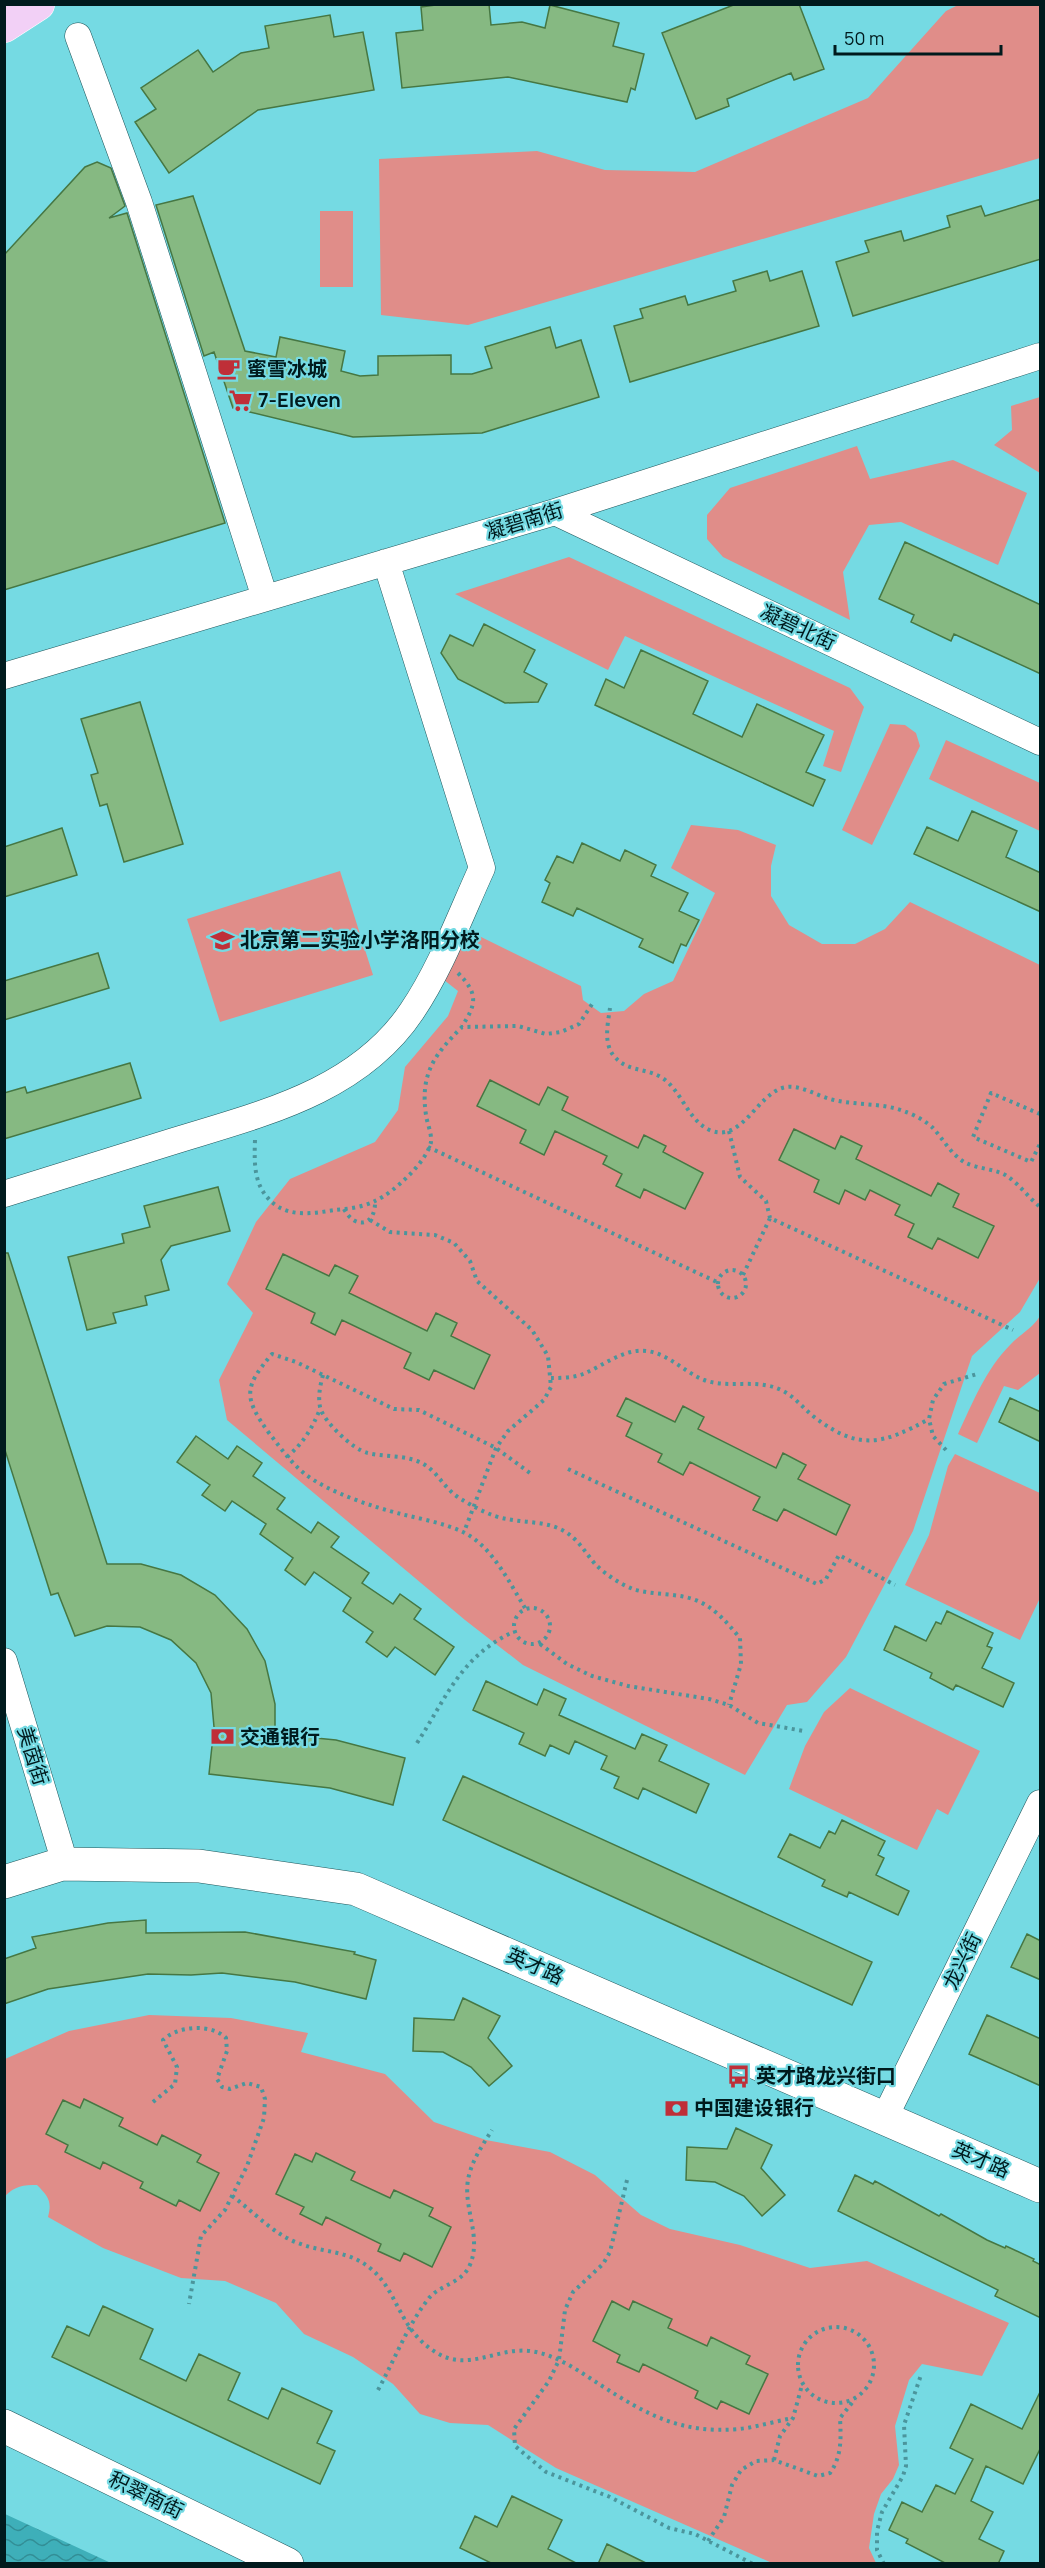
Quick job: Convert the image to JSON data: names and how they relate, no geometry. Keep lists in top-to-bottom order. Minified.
{"streets":{"main road":["英才路","积翠南街"],"street":["凝碧南街","凝碧北街","美茵街","龙兴街"]},"crossings":[["凝碧南街","凝碧北街"],["美茵街","英才路"],["龙兴街","英才路"]],"places":{"cafe":["蜜雪冰城"],"supermarket":["7-Eleven"],"school or university":["北京第二实验小学洛阳分校"],"bank":["交通银行","中国建设银行"],"bus stop":["英才路龙兴街口"]},"scale_bar":"50 m"}
